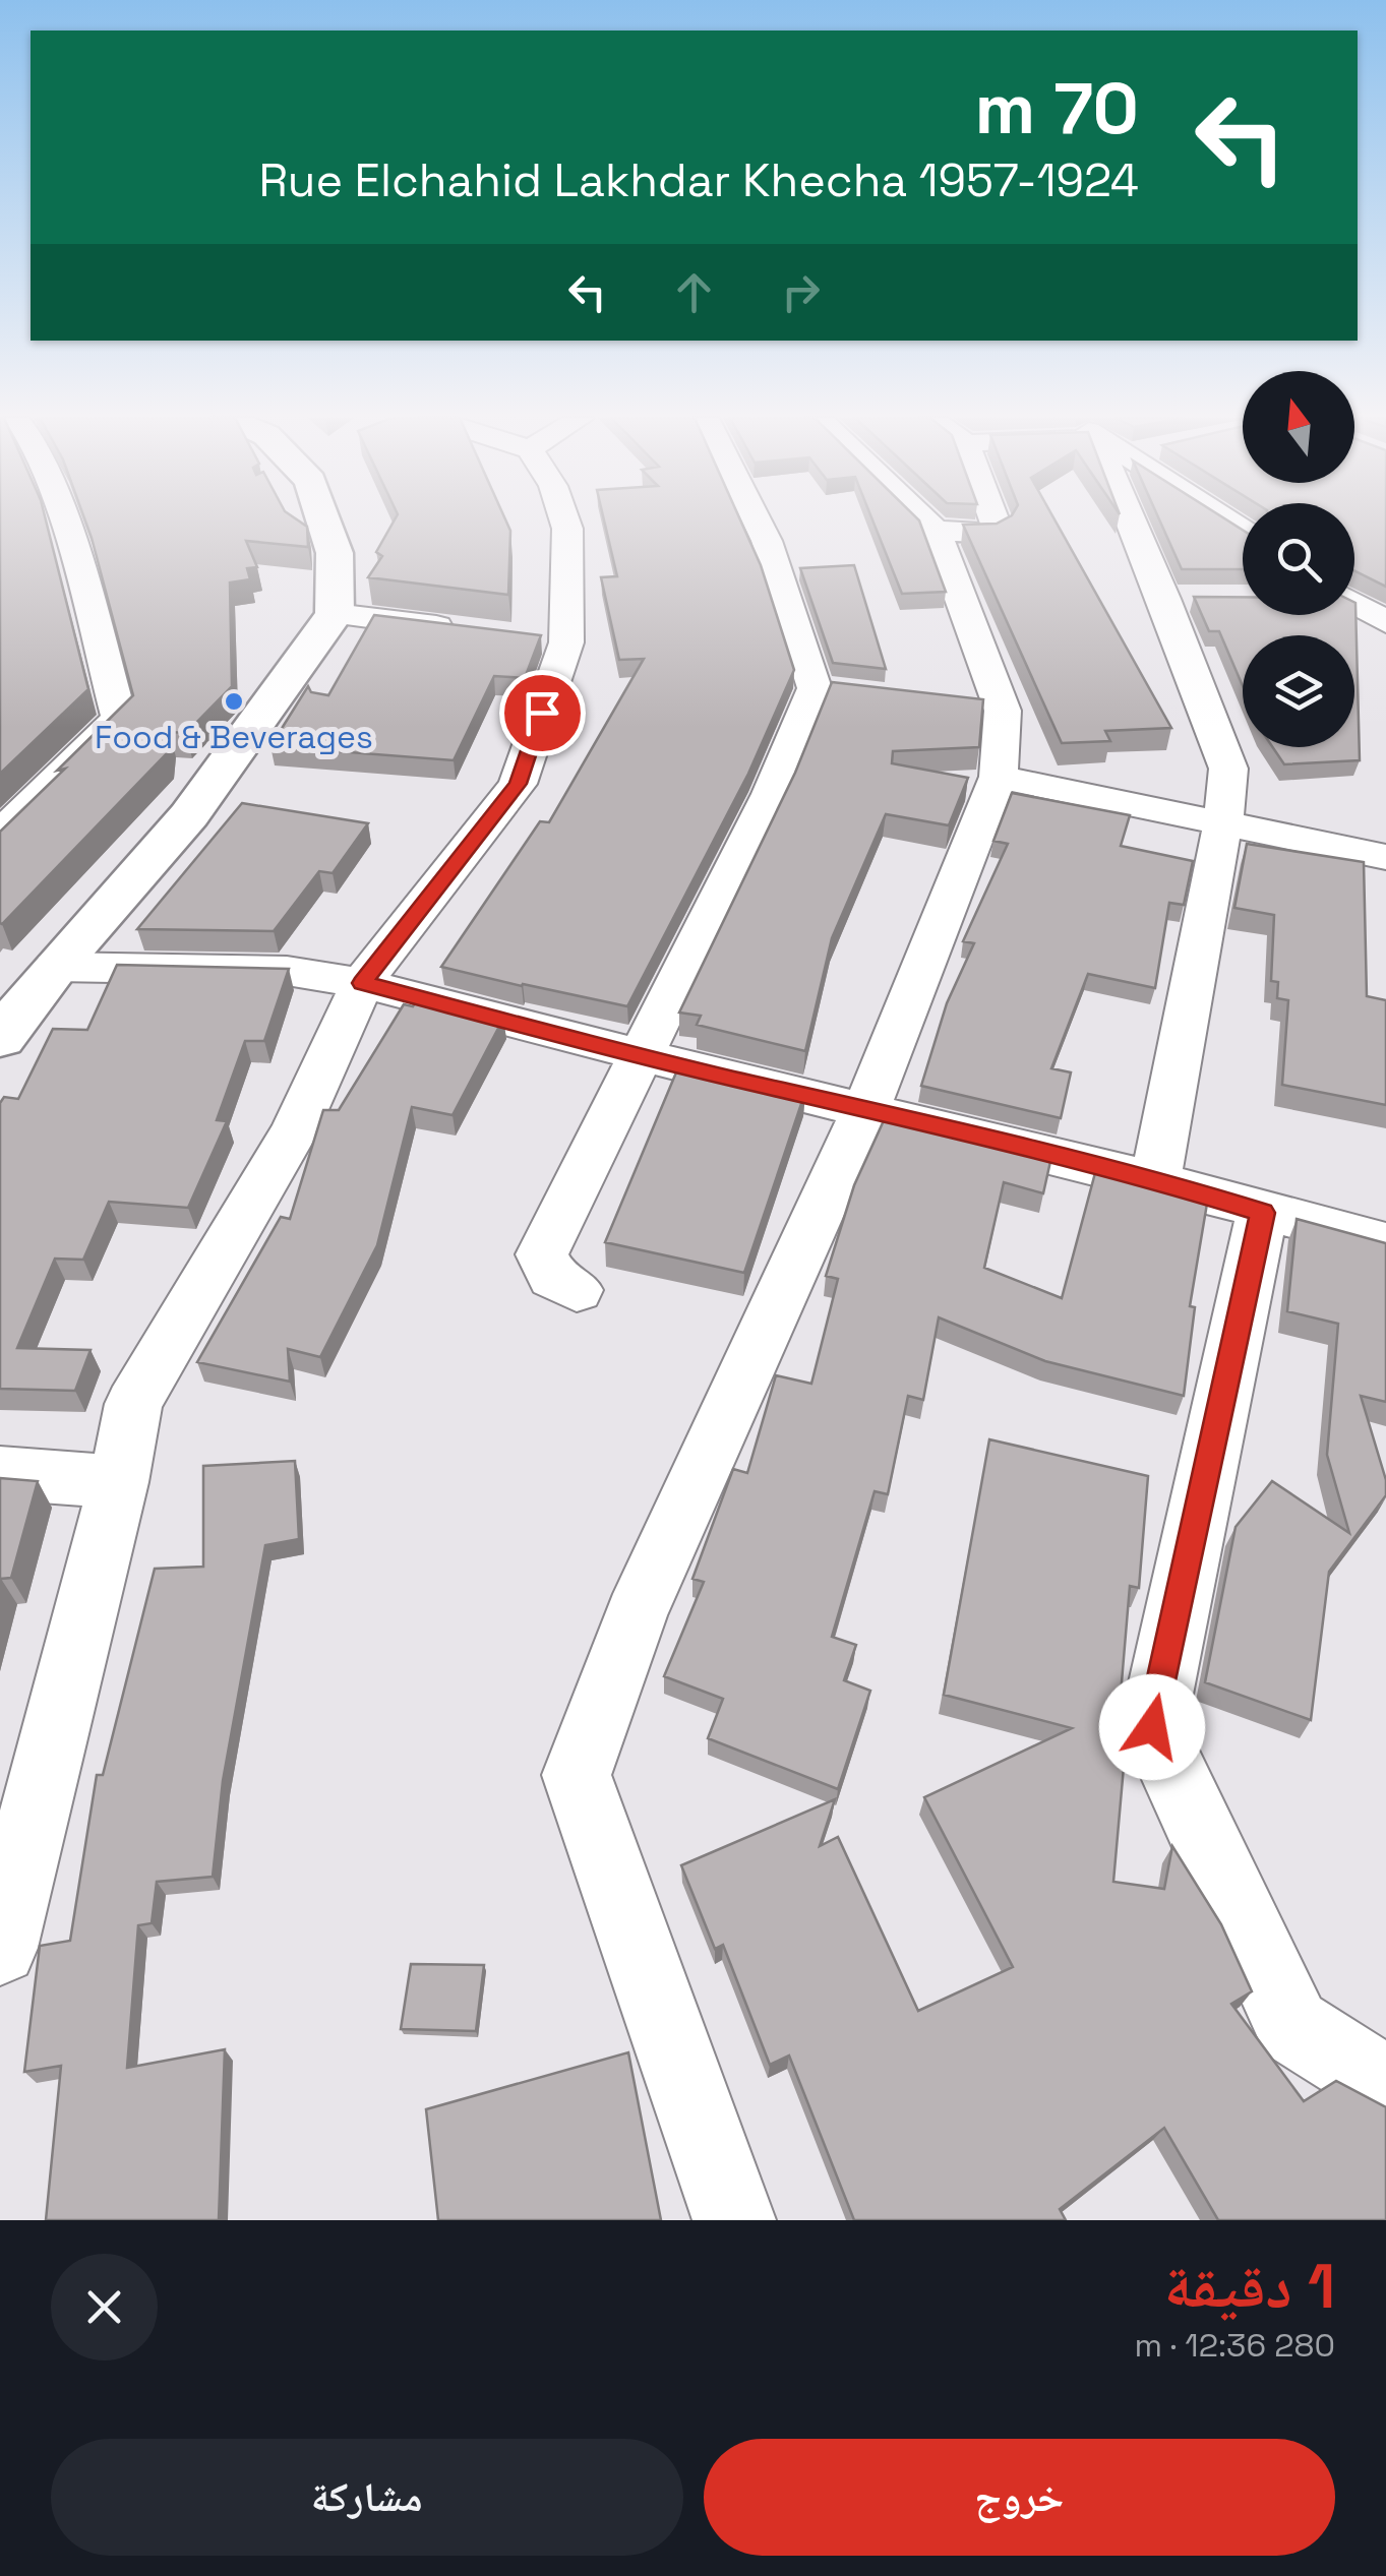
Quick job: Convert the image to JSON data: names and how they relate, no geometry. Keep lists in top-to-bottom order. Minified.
{"places":["Food & Beverages"],"north":"top","page":{"turn":["70 m","Rue Elchahid Lakhdar Khecha 1957-1924"],"heading":["1 دقيقة","280 m · 12:36"],"buttons":["خروج","مشاركة"]}}
